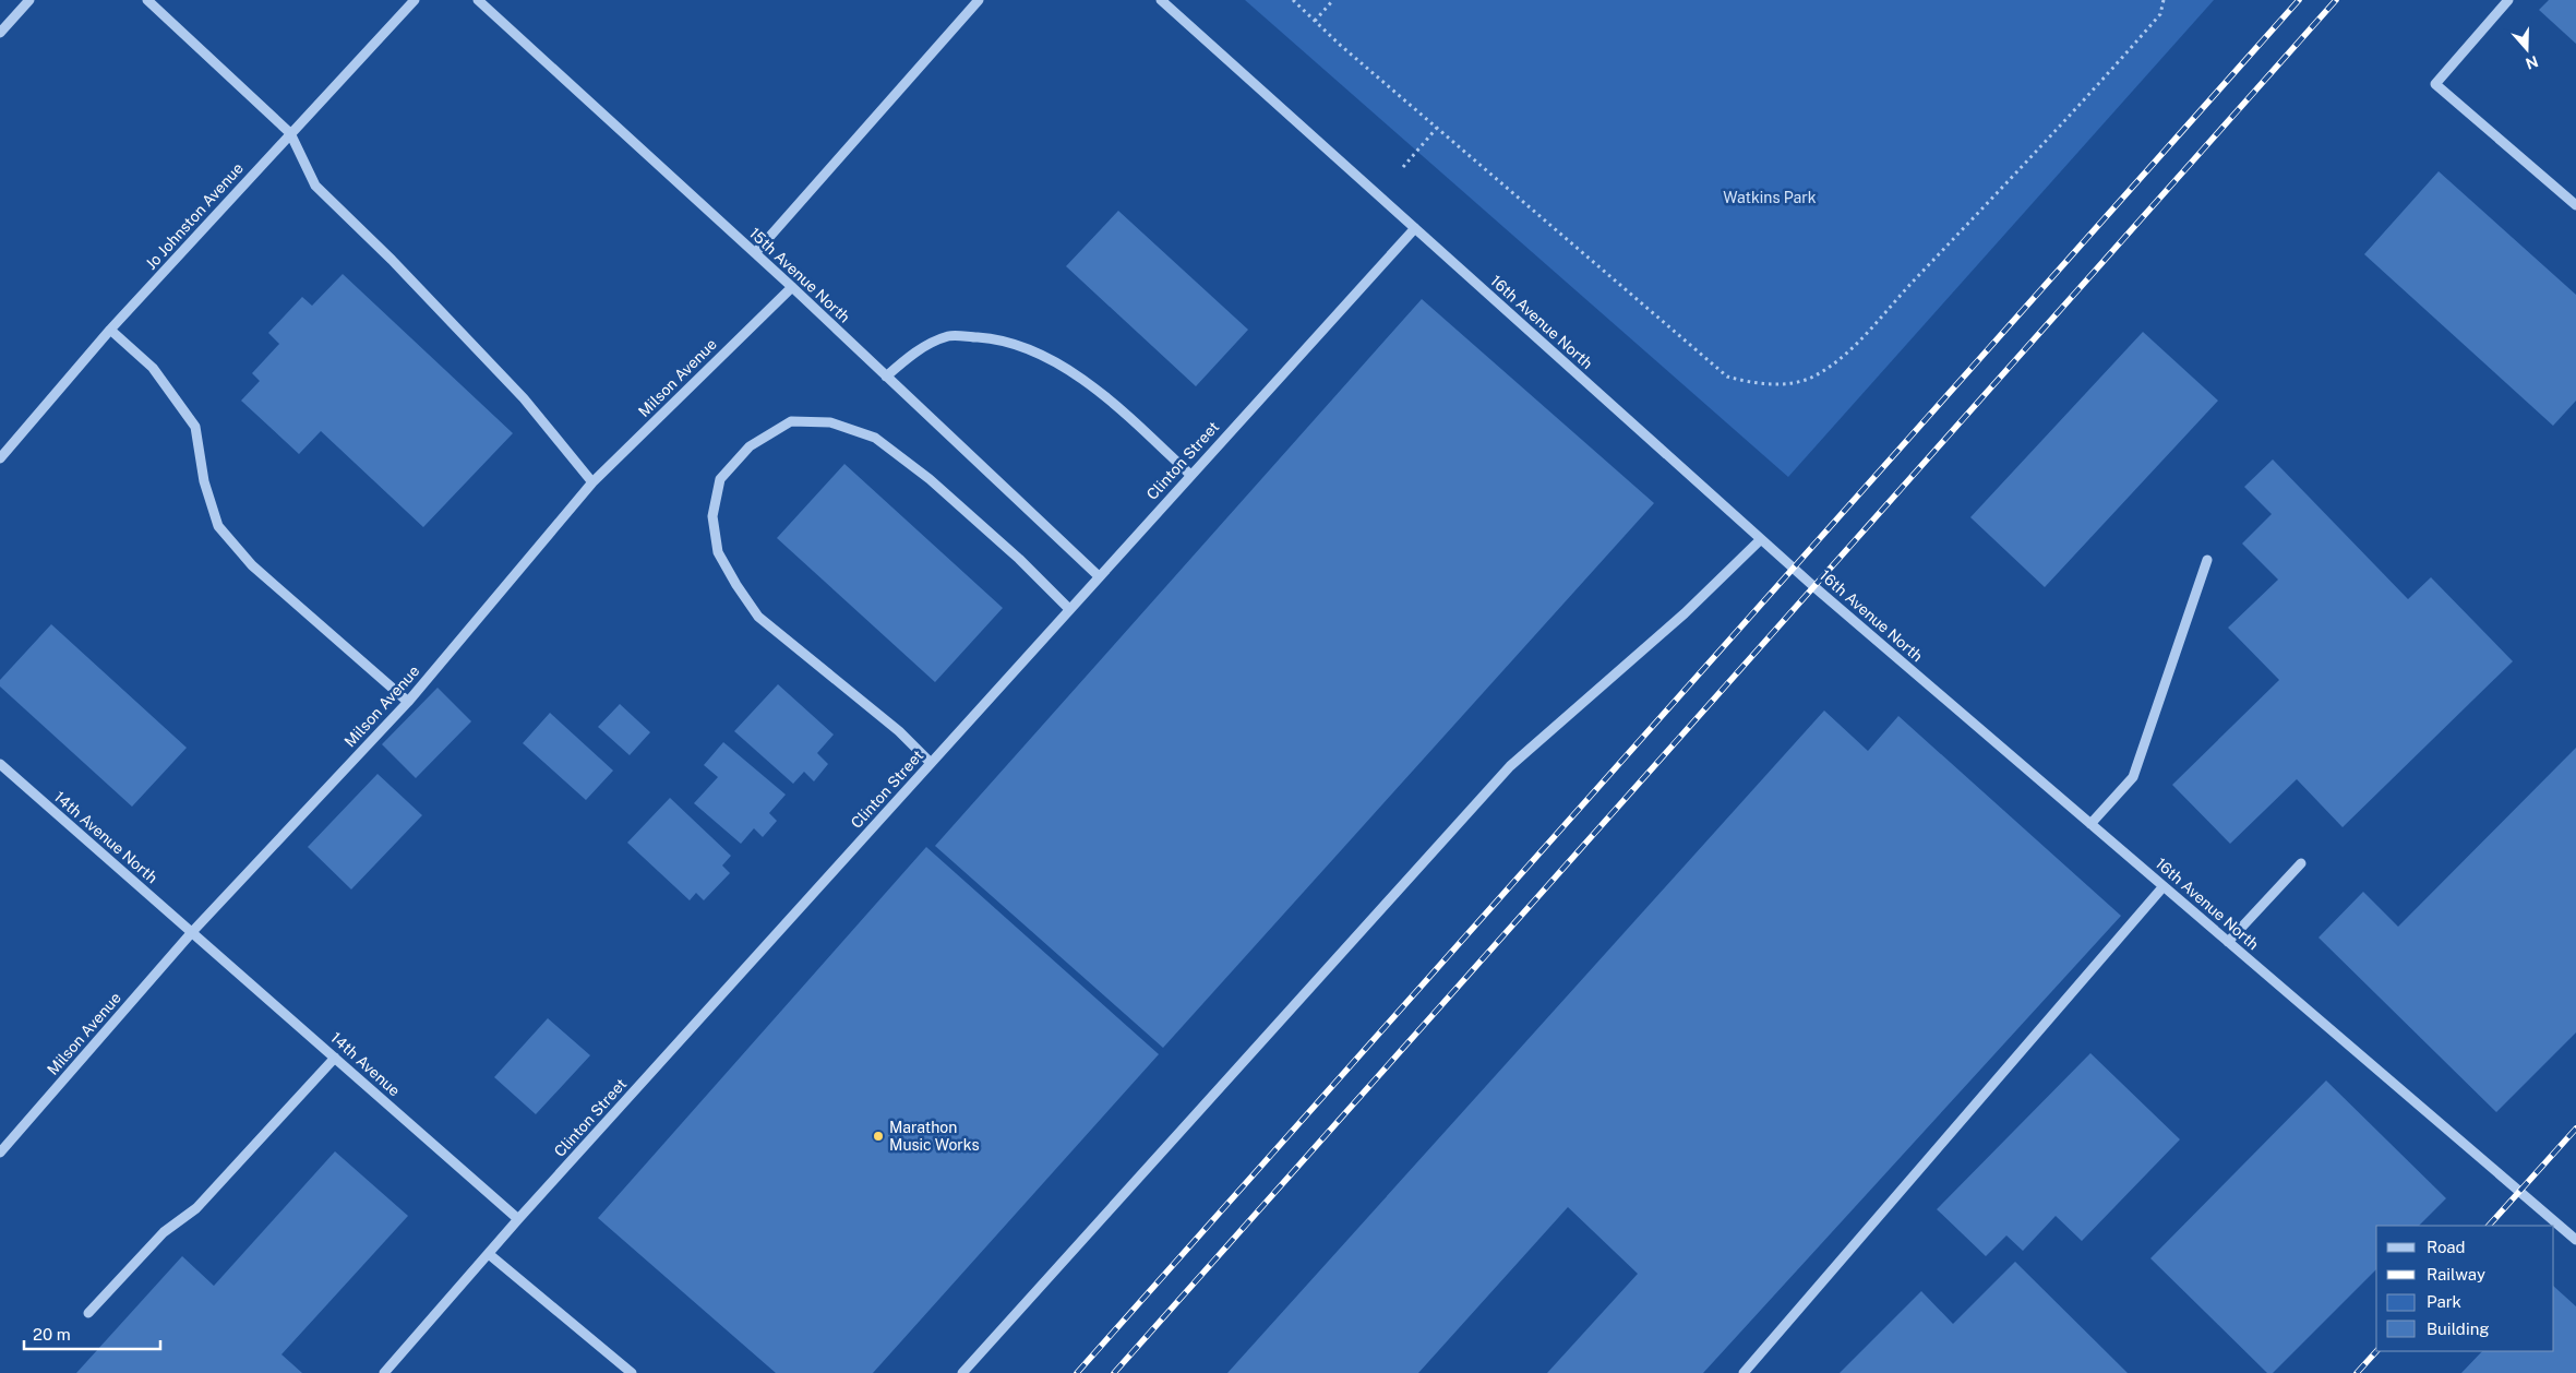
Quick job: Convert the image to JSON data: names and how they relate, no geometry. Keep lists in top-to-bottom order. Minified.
{"streets":{"street":["Jo Johnston Avenue","15th Avenue North","16th Avenue North","Milson Avenue","Clinton Street","14th Avenue North","14th Avenue"]},"crossings":[["15th Avenue North","Milson Avenue"],["15th Avenue North","Clinton Street"],["16th Avenue North","Clinton Street"],["Milson Avenue","14th Avenue North"],["Milson Avenue","14th Avenue"],["Clinton Street","14th Avenue"],["14th Avenue North","14th Avenue"]],"parks":["Watkins Park"],"places":["Marathon Music Works"],"legend":["Road","Railway","Park","Building"],"scale_bar":"20 m","north":"bottom"}
